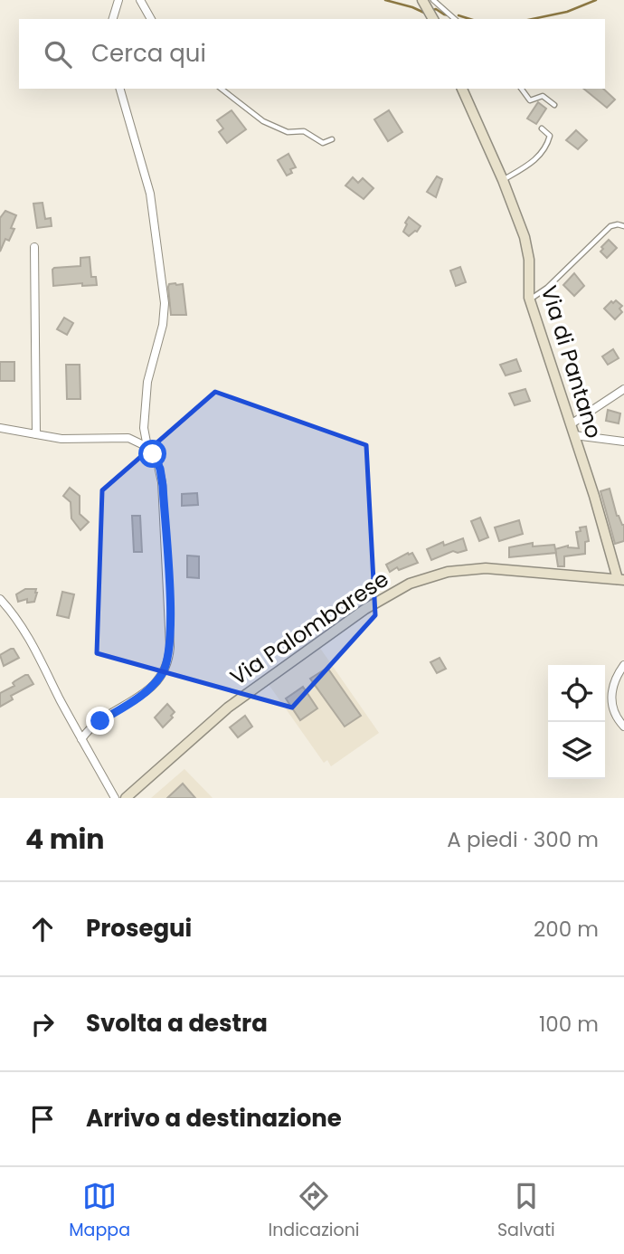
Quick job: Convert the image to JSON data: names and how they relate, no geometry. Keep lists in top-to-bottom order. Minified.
{"streets":{"main road":["Via di Pantano","Via Palombarese"]},"crossings":[["Via di Pantano","Via Palombarese"]],"page":{"search":"Cerca qui","heading":["4 min","A piedi · 300 m"],"list":[["Prosegui","200 m"],["Svolta a destra","100 m"],"Arrivo a destinazione"],"nav":["Mappa","Indicazioni","Salvati"]}}
